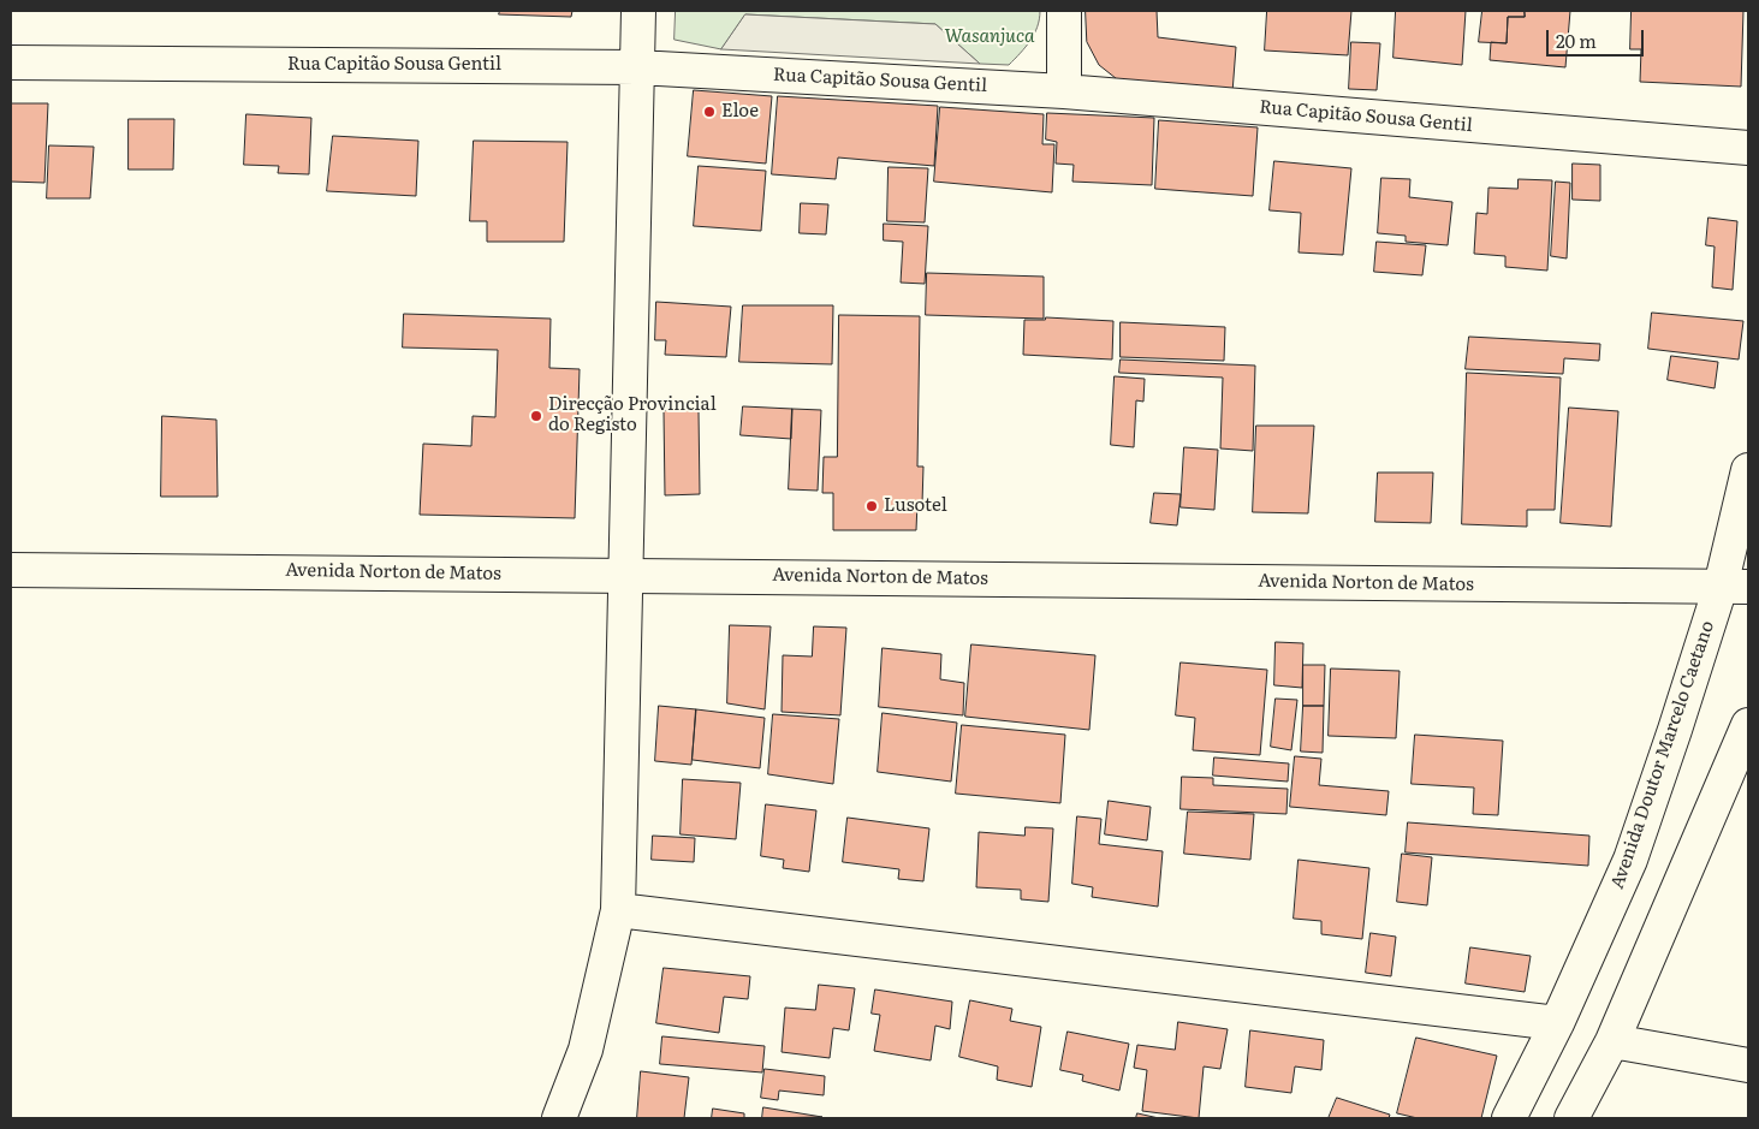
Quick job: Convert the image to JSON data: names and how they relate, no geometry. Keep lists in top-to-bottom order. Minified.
{"streets":{"street":["Rua Capitão Sousa Gentil","Avenida Norton de Matos","Avenida Doutor Marcelo Caetano"]},"crossings":[["Avenida Norton de Matos","Avenida Doutor Marcelo Caetano"]],"parks":["Wasanjuca"],"places":["Eloe","Direcção Provincial do Registo","Lusotel"],"scale_bar":"20 m"}
